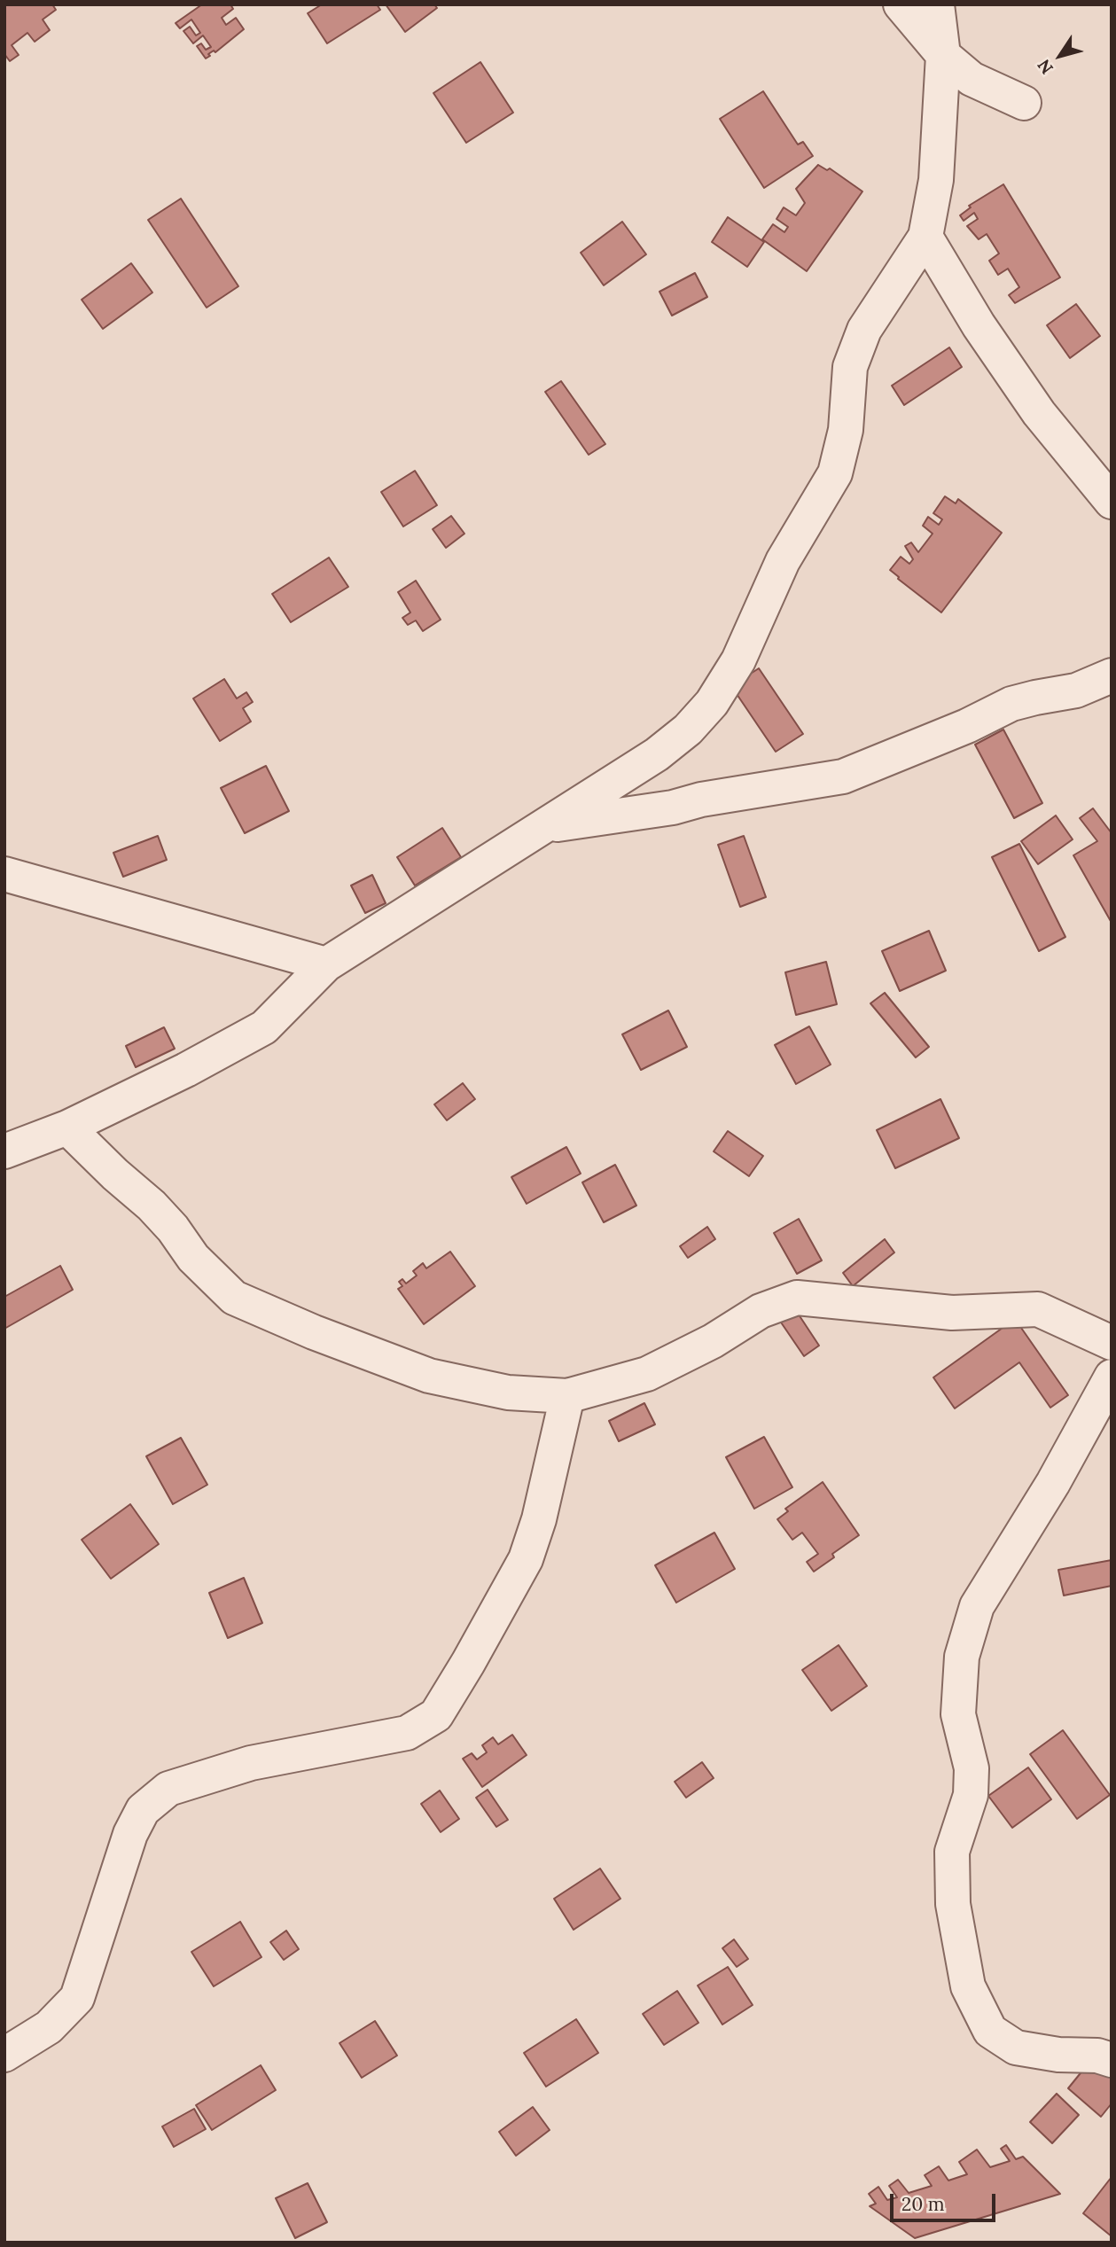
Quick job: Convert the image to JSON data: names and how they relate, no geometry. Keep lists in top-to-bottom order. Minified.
{"scale_bar":"20 m","north":"bottom left"}
